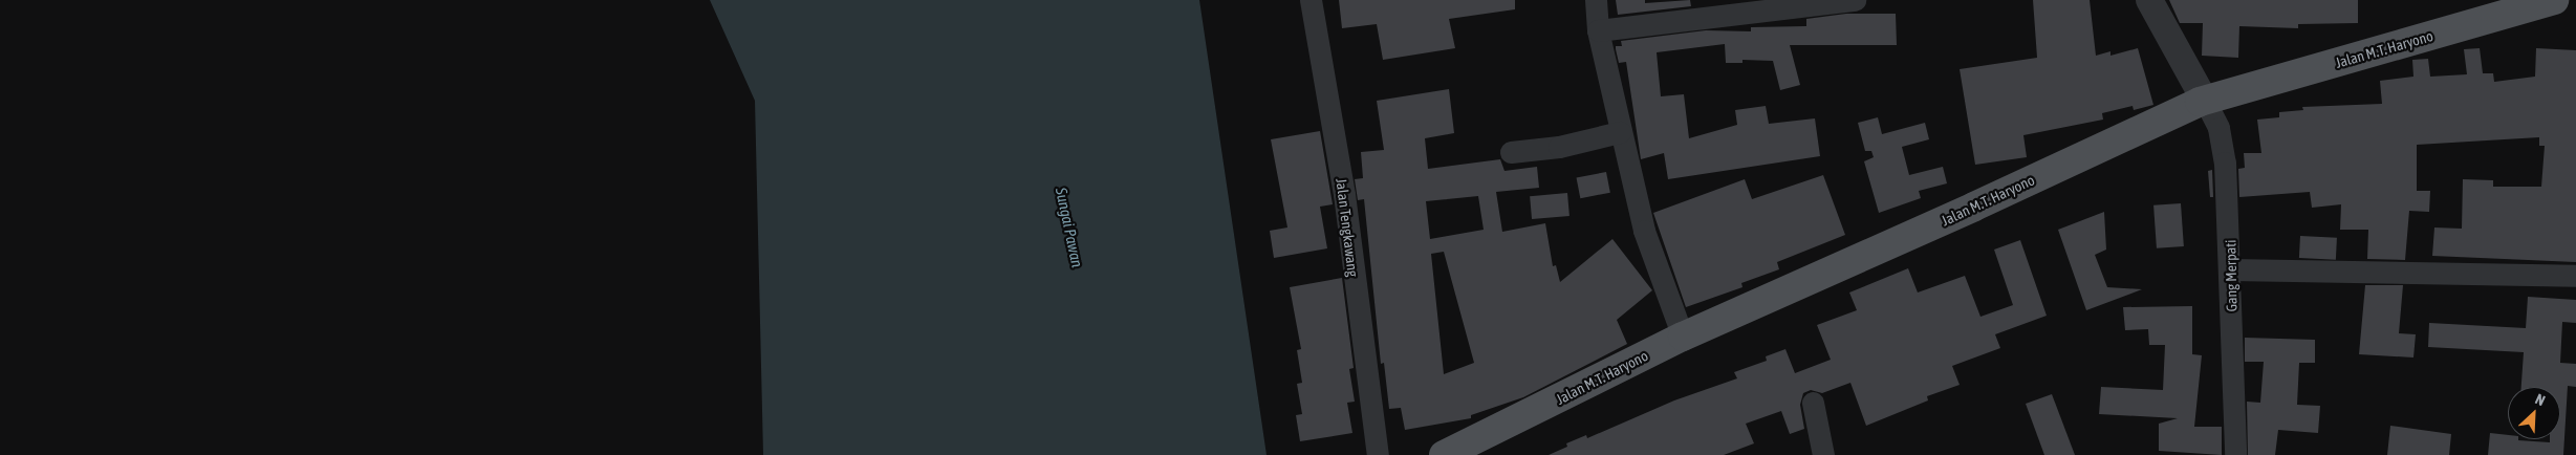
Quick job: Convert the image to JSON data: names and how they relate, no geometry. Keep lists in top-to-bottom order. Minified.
{"streets":{"main road":["Jalan M.T. Haryono"],"street":["Jalan Tengkawang","Gang Merpati"]},"crossings":[["Jalan M.T. Haryono","Gang Merpati"]],"water":["Sungai Pawan"],"north":"top right"}
